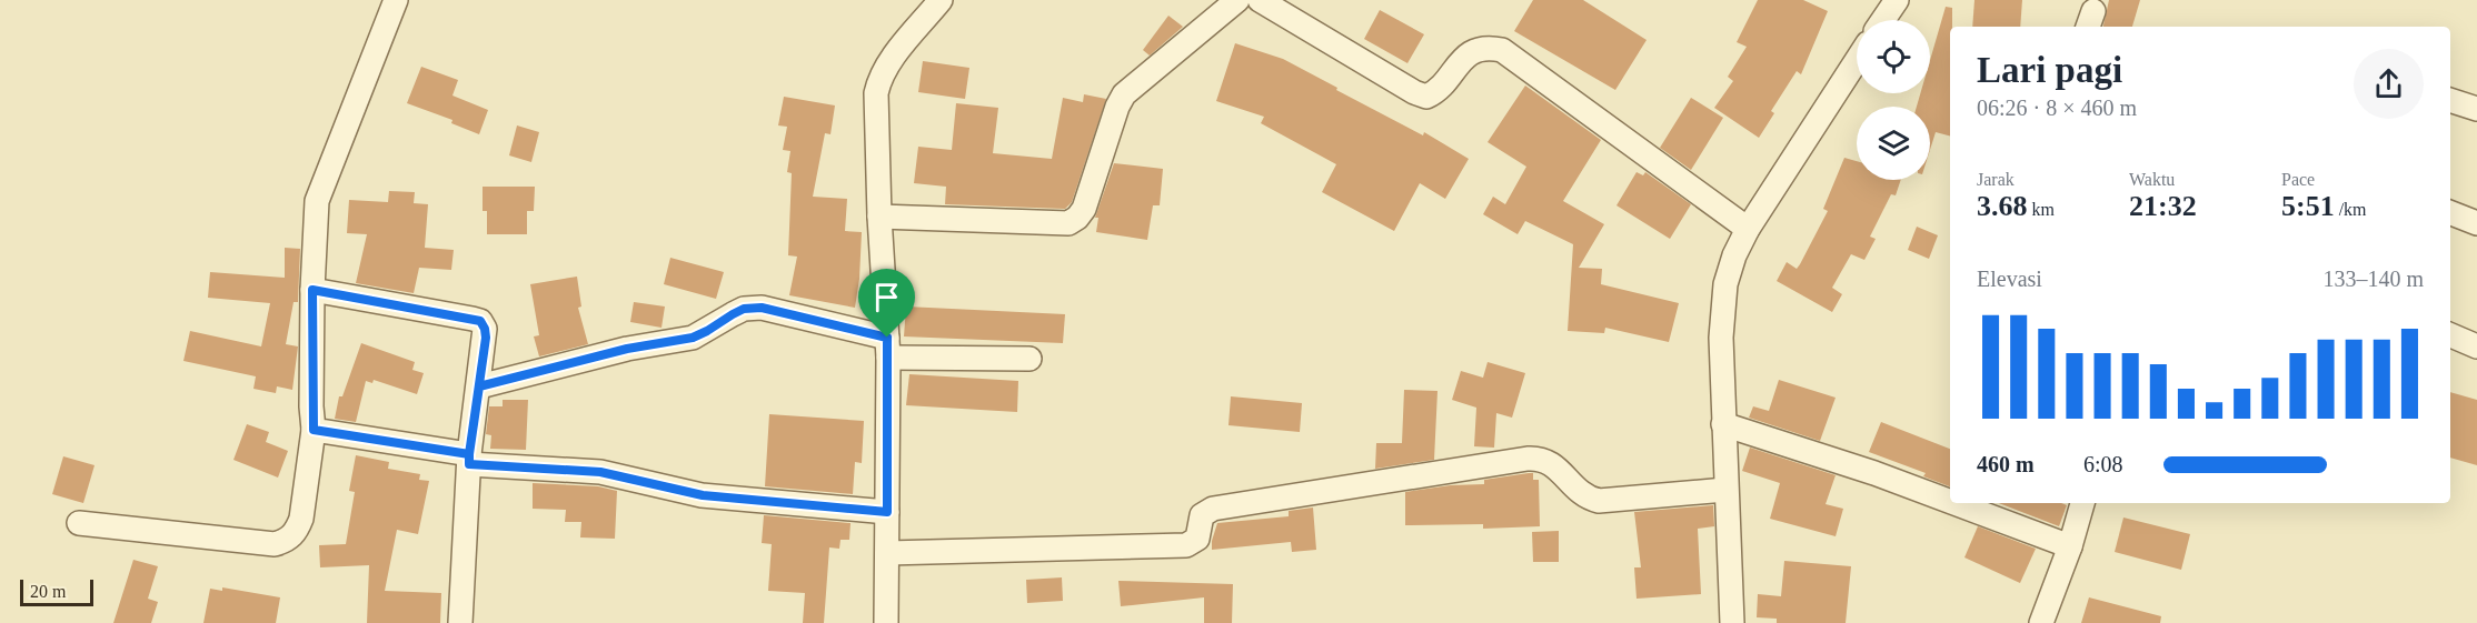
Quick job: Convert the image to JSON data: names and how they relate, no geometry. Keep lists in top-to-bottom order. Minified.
{"scale_bar":"20 m","page":{"heading":["Lari pagi","06:26 · 8 × 460 m"],"stats":[["Jarak","3.68 km"],["Waktu","21:32"],["Pace","5:51 /km"]],"chart":["Elevasi","133–140 m"],"list":[{"name":"460 m","note":"6:08"}],"scale":"20 m"}}
